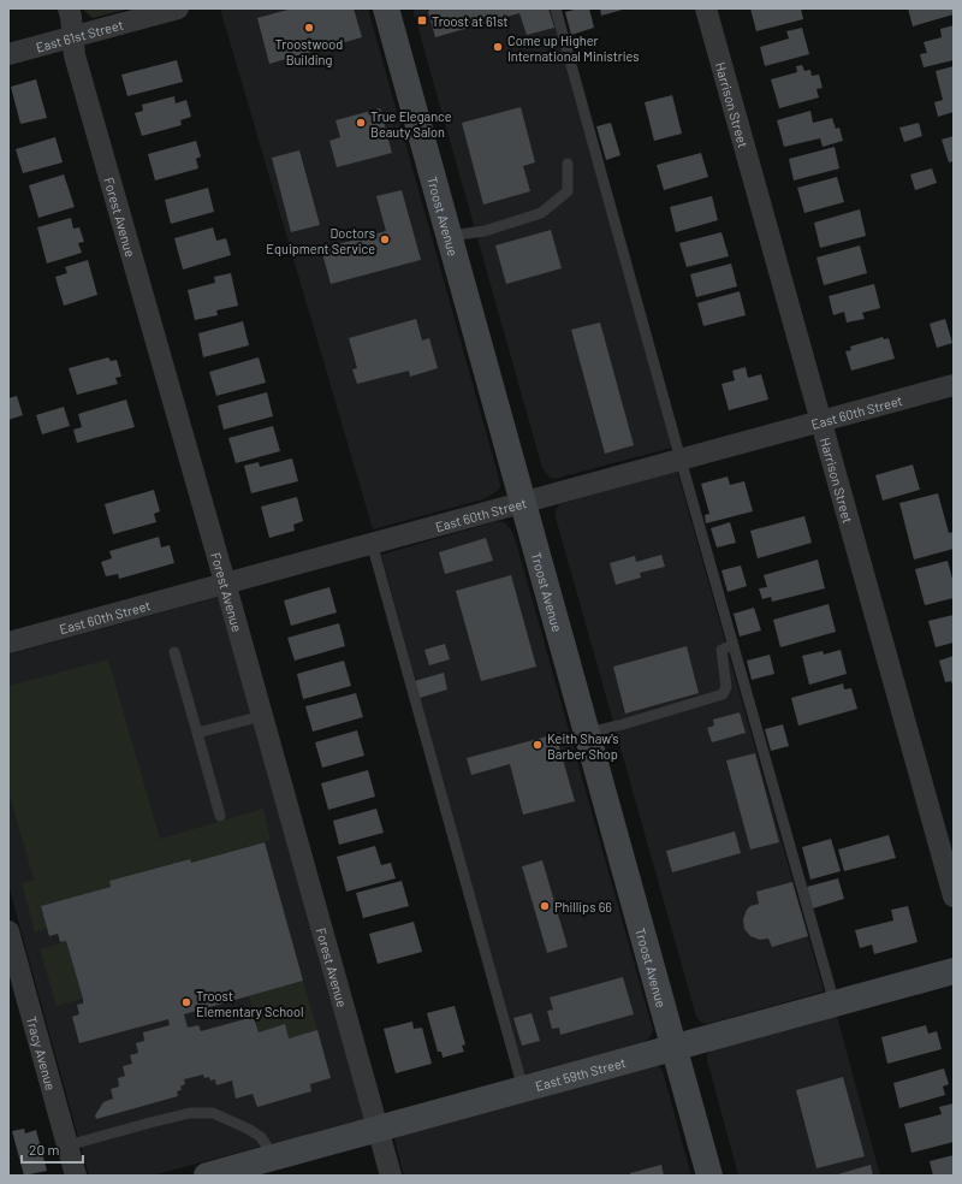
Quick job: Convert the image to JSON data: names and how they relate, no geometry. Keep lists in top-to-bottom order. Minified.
{"streets":{"main road":["Troost Avenue","East 59th Street"],"street":["East 61st Street","Harrison Street","Forest Avenue","East 60th Street","Tracy Avenue"]},"crossings":[["East 61st Street","Forest Avenue"],["Harrison Street","East 60th Street"],["Troost Avenue","East 60th Street"],["Troost Avenue","East 59th Street"],["Forest Avenue","East 60th Street"],["Forest Avenue","East 59th Street"]],"places":{"transit":["Troost at 61st"],"other":["Troostwood Building","Come up Higher International Ministries","True Elegance Beauty Salon","Doctors Equipment Service","Keith Shaw's Barber Shop","Phillips 66","Troost Elementary School"]},"scale_bar":"20 m"}
